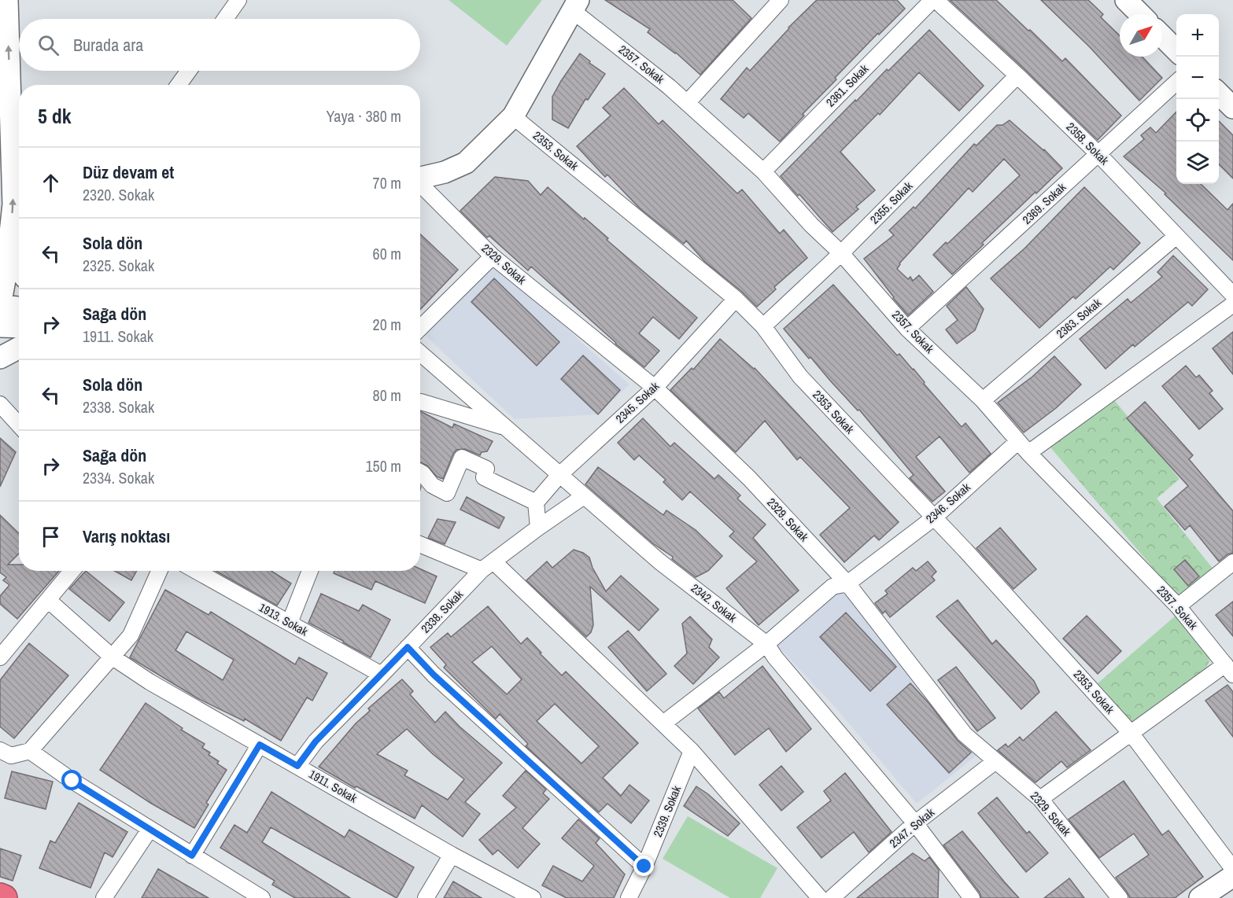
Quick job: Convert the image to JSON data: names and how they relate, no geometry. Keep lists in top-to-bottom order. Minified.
{"streets":{"street":["2357. Sokak","2361. Sokak","2358. Sokak","2353. Sokak","2355. Sokak","2369. Sokak","2329. Sokak","2363. Sokak","2345. Sokak","2346. Sokak","2342. Sokak","2338. Sokak","1913. Sokak","1911. Sokak","2339. Sokak","2347. Sokak"]},"crossings":[["2357. Sokak","2361. Sokak"],["2357. Sokak","2355. Sokak"],["2357. Sokak","2369. Sokak"],["2357. Sokak","2363. Sokak"],["2357. Sokak","2346. Sokak"],["2361. Sokak","2358. Sokak"],["2358. Sokak","2355. Sokak"],["2358. Sokak","2369. Sokak"],["2358. Sokak","2363. Sokak"],["2353. Sokak","2355. Sokak"],["2353. Sokak","2345. Sokak"],["2353. Sokak","2346. Sokak"],["2329. Sokak","2345. Sokak"],["2329. Sokak","2346. Sokak"],["2329. Sokak","2347. Sokak"],["2345. Sokak","2342. Sokak"],["2346. Sokak","2342. Sokak"],["2342. Sokak","2338. Sokak"],["2342. Sokak","2347. Sokak"],["2338. Sokak","1913. Sokak"],["2338. Sokak","1911. Sokak"]],"north":"top right","page":{"map_buttons":["+","−"],"search":"Burada ara","heading":["5 dk","Yaya · 380 m"],"list":[["Düz devam et","2320. Sokak","70 m"],["Sola dön","2325. Sokak","60 m"],["Sağa dön","1911. Sokak","20 m"],["Sola dön","2338. Sokak","80 m"],["Sağa dön","2334. Sokak","150 m"],"Varış noktası"]}}
